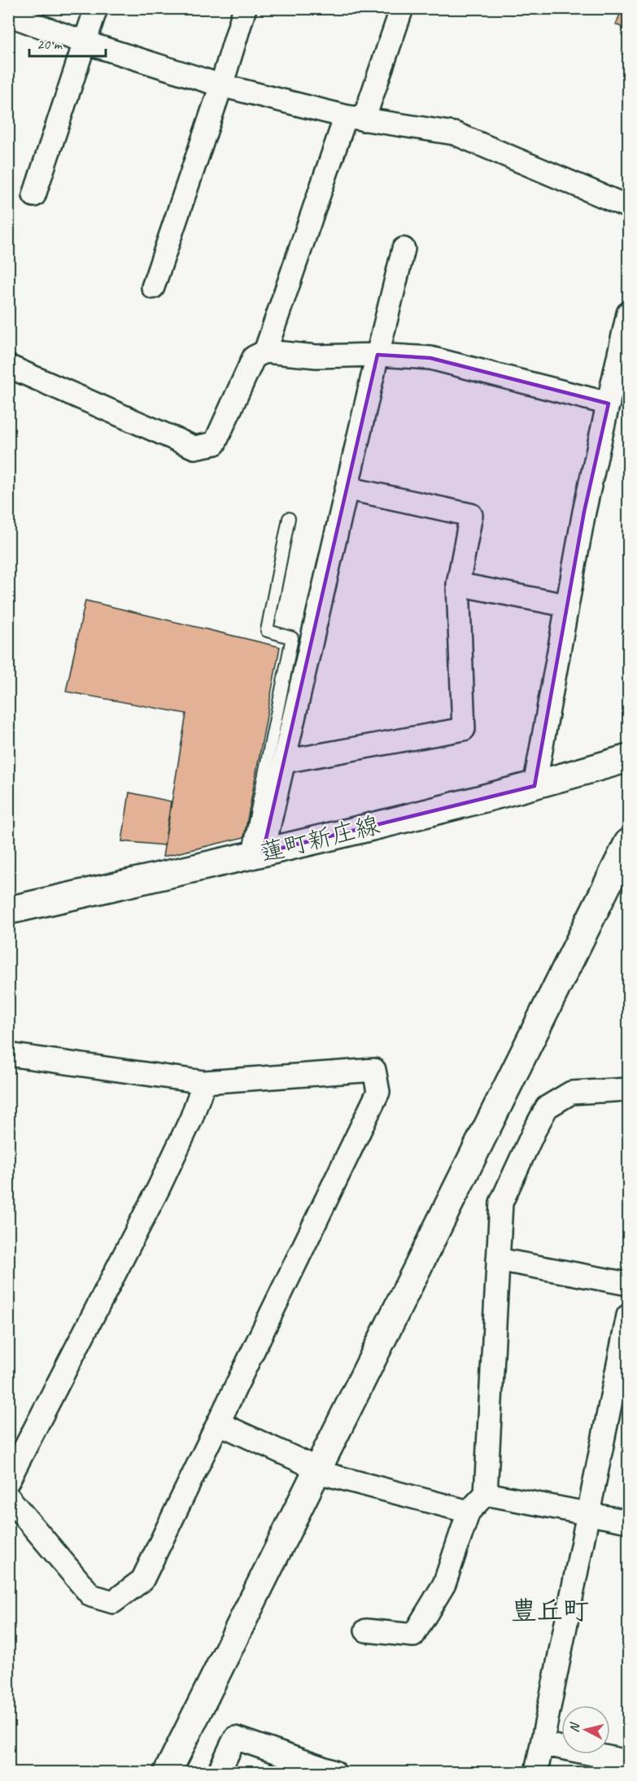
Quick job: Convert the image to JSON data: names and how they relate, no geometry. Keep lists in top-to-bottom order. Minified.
{"streets":{"street":["蓮町新庄線"]},"districts":["豊丘町"],"scale_bar":"20 m","north":"left"}
